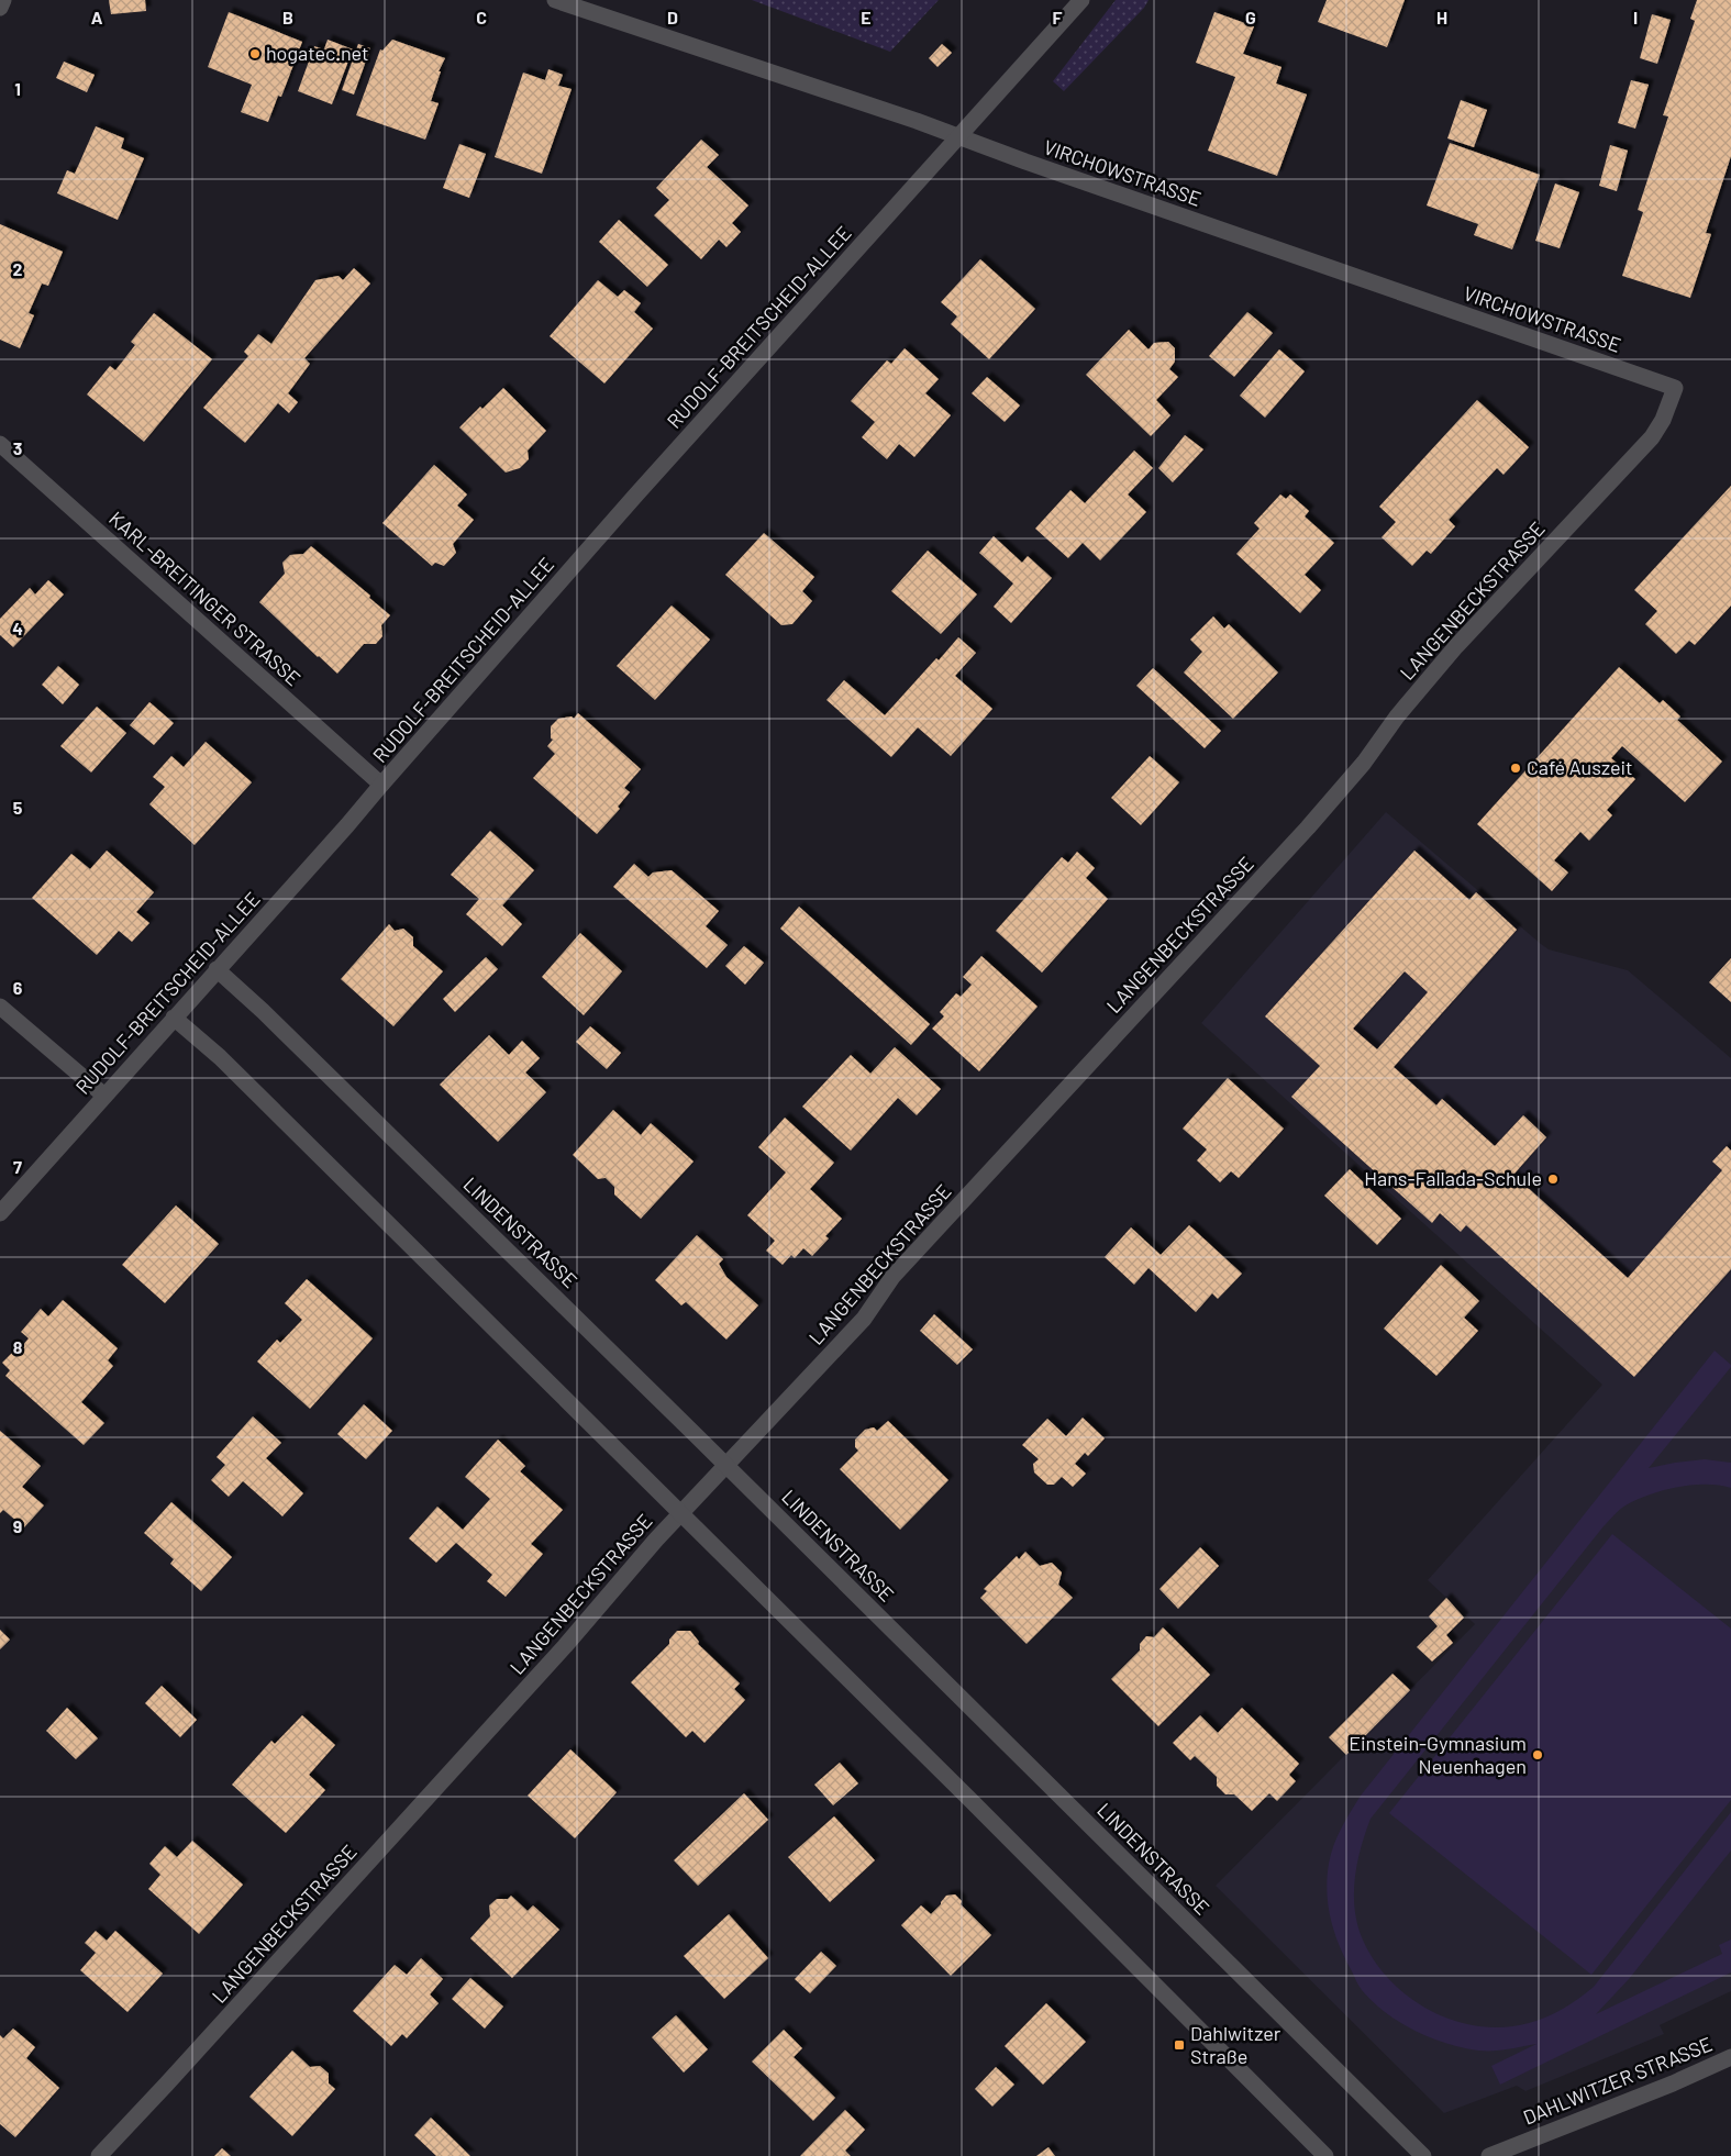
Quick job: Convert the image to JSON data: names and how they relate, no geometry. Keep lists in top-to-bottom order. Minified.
{"streets":{"street":["VIRCHOWSTRASSE","RUDOLF-BREITSCHEID-ALLEE","KARL-BREITINGER STRASSE","LANGENBECKSTRASSE","LINDENSTRASSE","DAHLWITZER STRASSE"]},"crossings":[["VIRCHOWSTRASSE","RUDOLF-BREITSCHEID-ALLEE"],["VIRCHOWSTRASSE","LANGENBECKSTRASSE"],["RUDOLF-BREITSCHEID-ALLEE","KARL-BREITINGER STRASSE"],["RUDOLF-BREITSCHEID-ALLEE","LINDENSTRASSE"],["LANGENBECKSTRASSE","LINDENSTRASSE"]],"places":{"other":["hogatec.net","Café Auszeit","Hans-Fallada-Schule","Einstein-Gymnasium Neuenhagen"],"transit":["Dahlwitzer Straße"]},"grid":{"columns":["A","B","C","D","E","F","G","H","I"],"rows":["1","2","3","4","5","6","7","8","9"]}}
